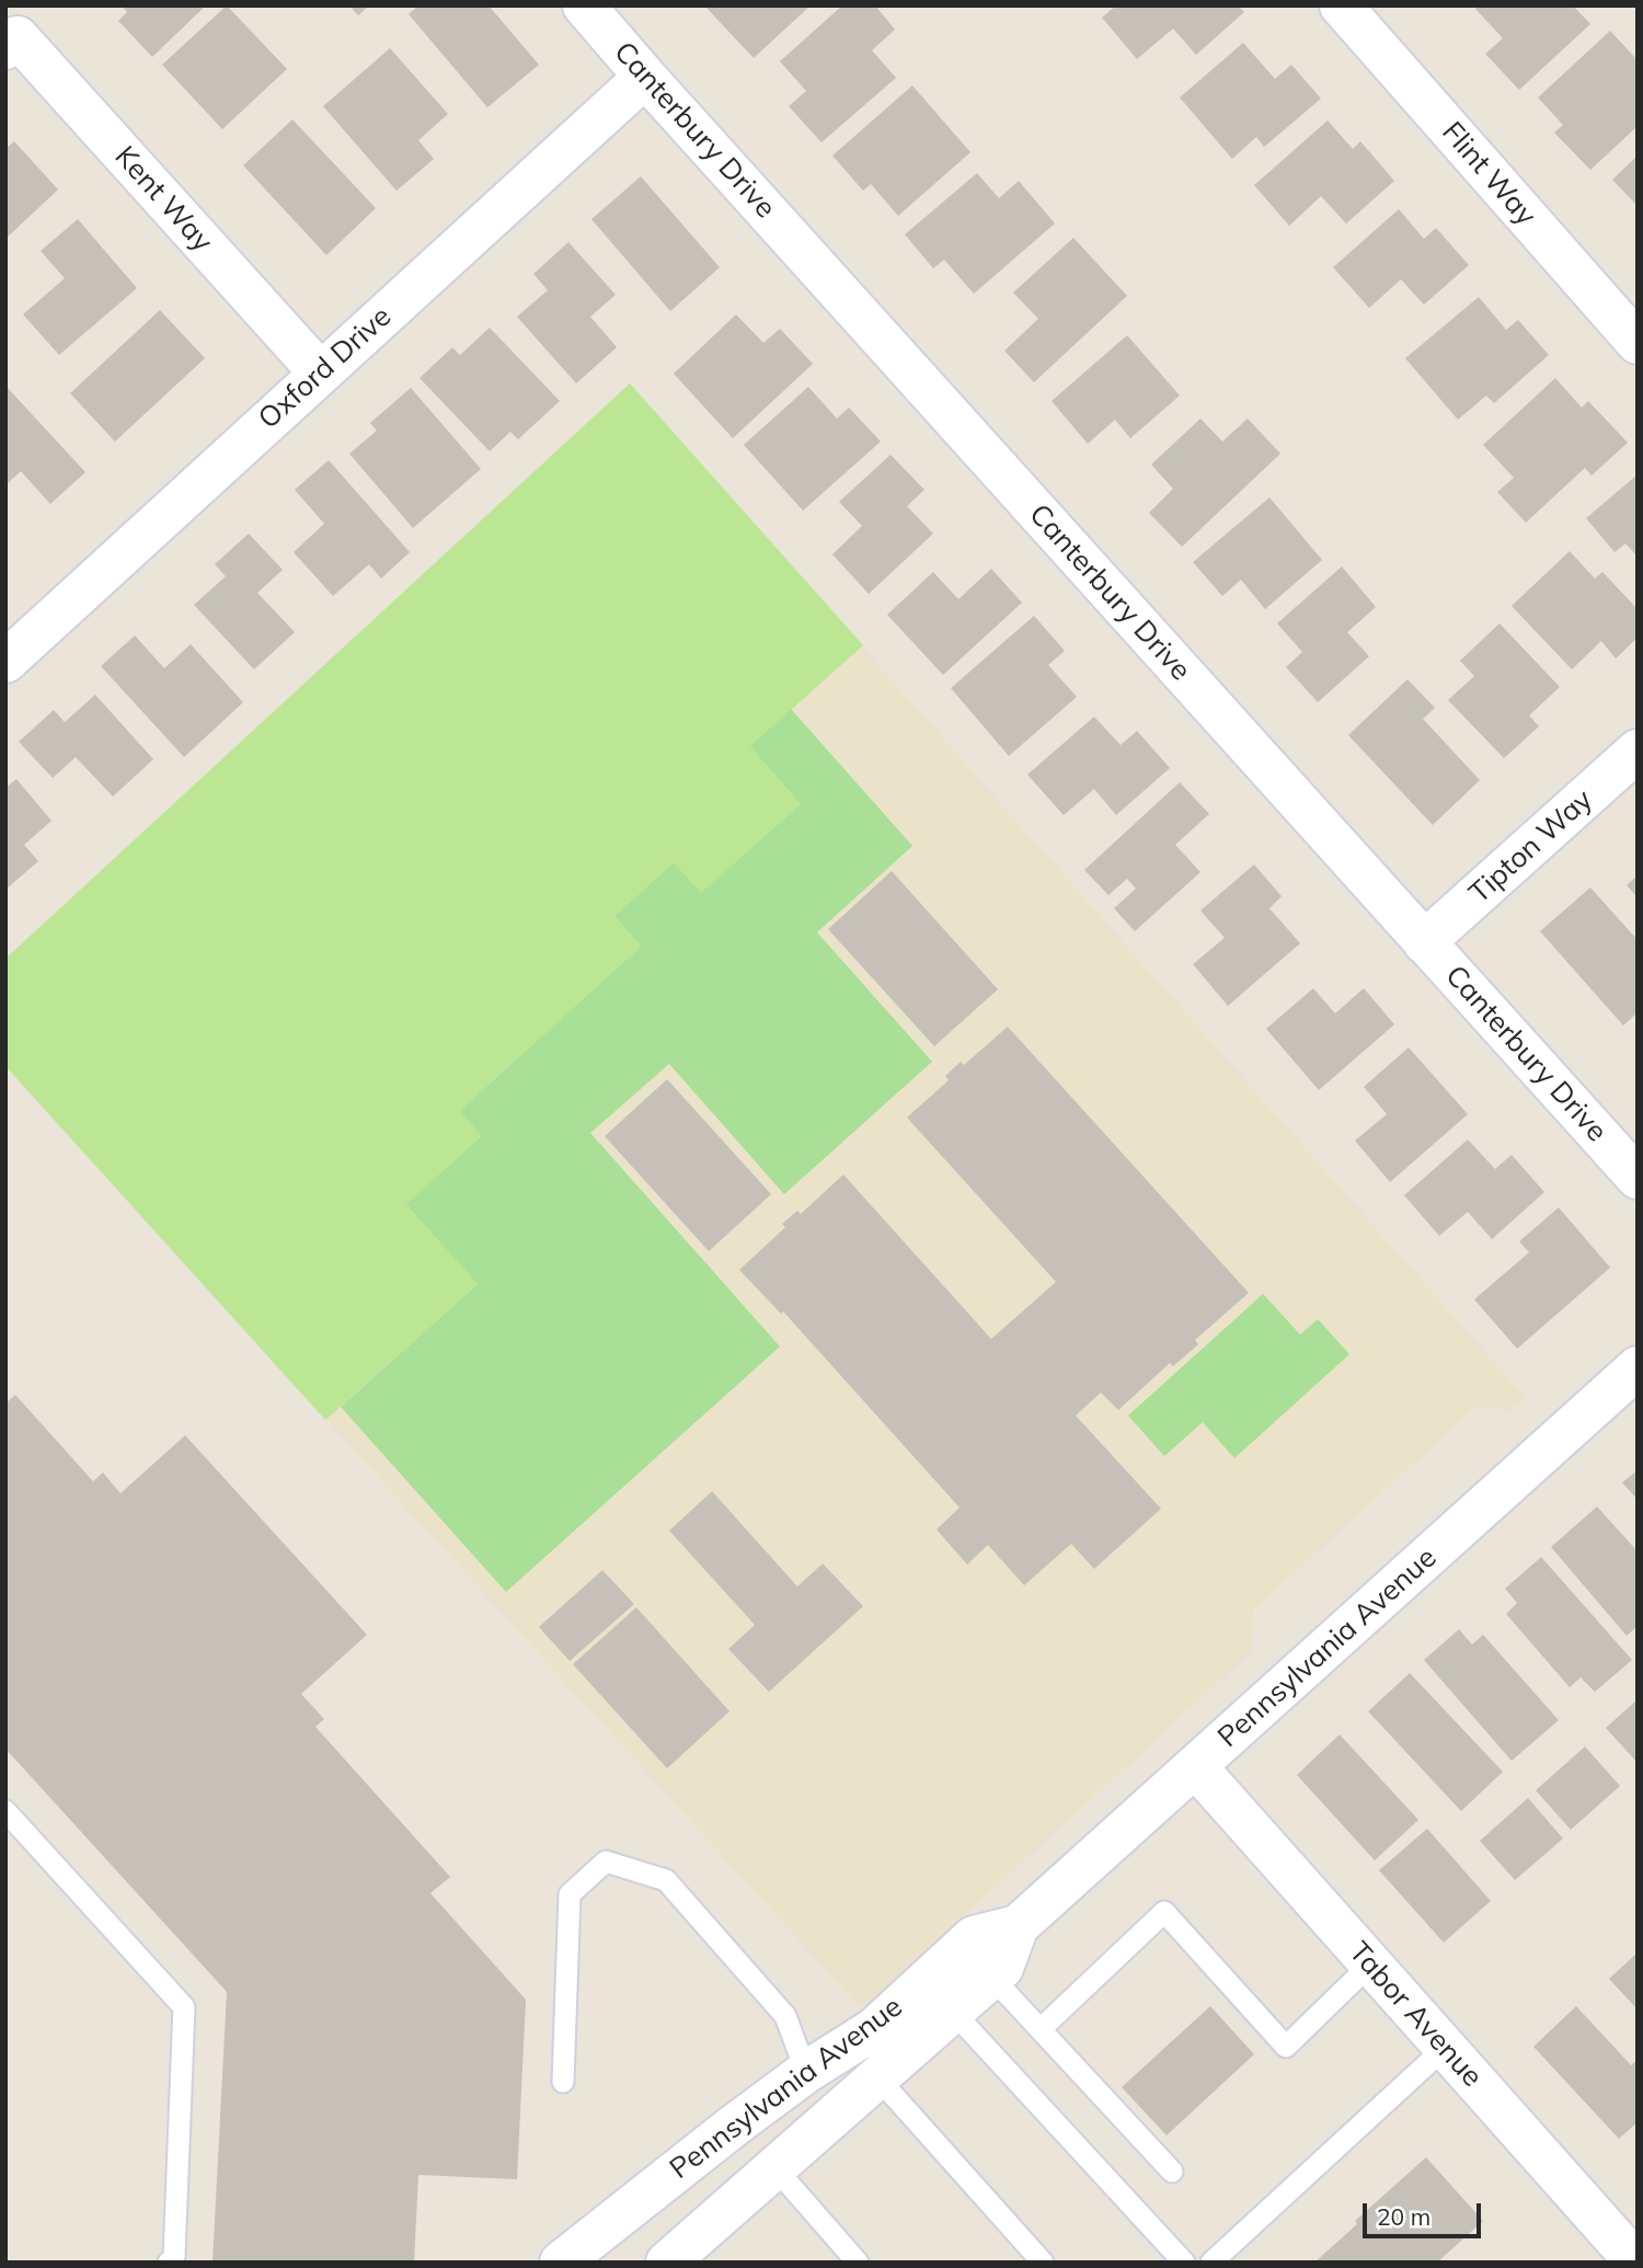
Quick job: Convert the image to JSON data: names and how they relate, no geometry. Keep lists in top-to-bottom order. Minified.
{"streets":{"street":["Canterbury Drive","Flint Way","Kent Way","Oxford Drive","Tipton Way","Pennsylvania Avenue","Tabor Avenue"]},"crossings":[["Canterbury Drive","Oxford Drive"],["Canterbury Drive","Tipton Way"],["Kent Way","Oxford Drive"],["Pennsylvania Avenue","Tabor Avenue"]],"scale_bar":"20 m"}
